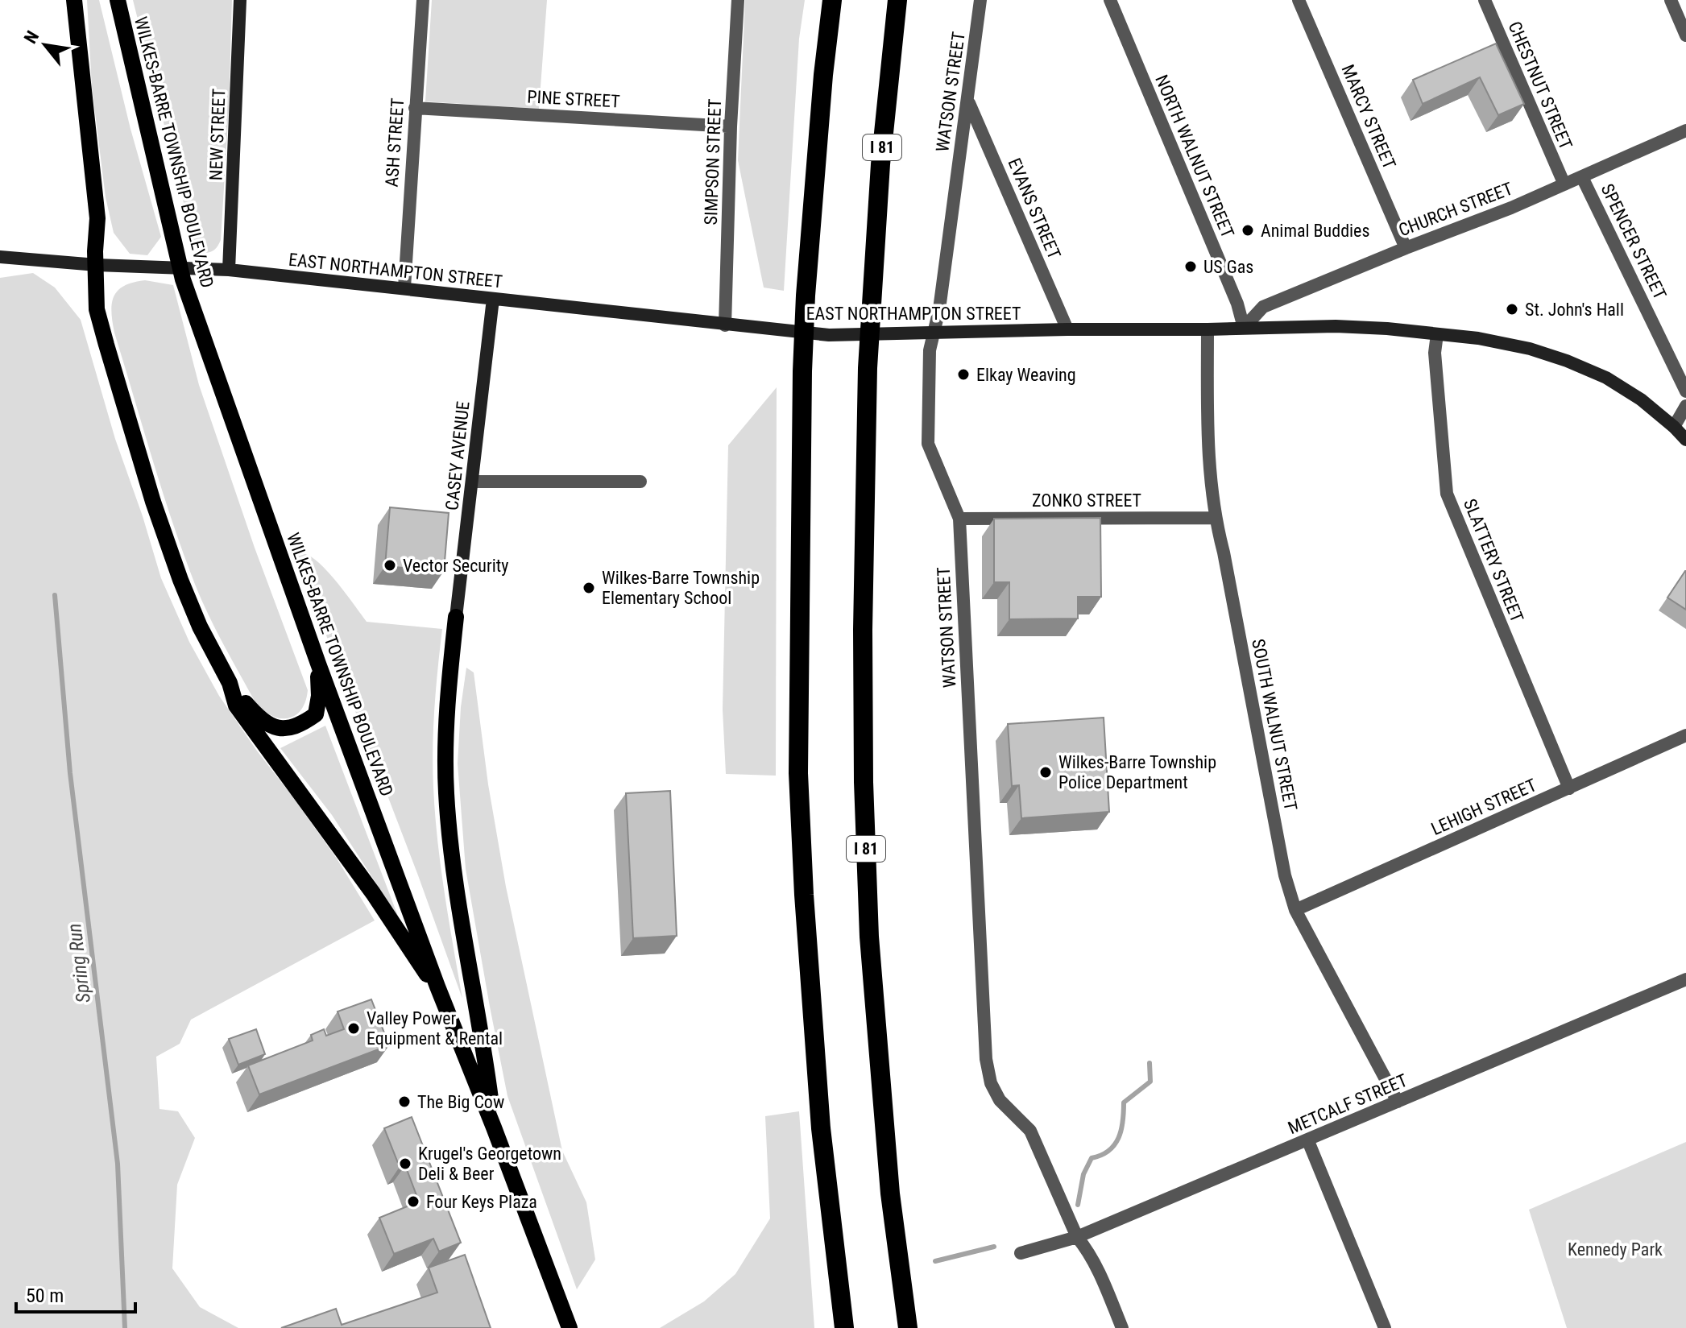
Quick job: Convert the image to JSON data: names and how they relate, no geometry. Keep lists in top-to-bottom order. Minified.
{"streets":{"highway":["I 81"],"main road":["NEW STREET","WILKES-BARRE TOWNSHIP BOULEVARD","EAST NORTHAMPTON STREET","CASEY AVENUE"],"street":["CHESTNUT STREET","WATSON STREET","PINE STREET","MARCY STREET","ASH STREET","NORTH WALNUT STREET","SIMPSON STREET","EVANS STREET","CHURCH STREET","SPENCER STREET","ZONKO STREET","SLATTERY STREET","SOUTH WALNUT STREET","LEHIGH STREET","METCALF STREET"]},"crossings":[["CHESTNUT STREET","CHURCH STREET"],["WATSON STREET","EVANS STREET"],["WATSON STREET","EAST NORTHAMPTON STREET"],["WATSON STREET","ZONKO STREET"],["WATSON STREET","METCALF STREET"],["PINE STREET","ASH STREET"],["PINE STREET","SIMPSON STREET"],["MARCY STREET","CHURCH STREET"],["NEW STREET","EAST NORTHAMPTON STREET"],["ASH STREET","EAST NORTHAMPTON STREET"],["NORTH WALNUT STREET","CHURCH STREET"],["NORTH WALNUT STREET","EAST NORTHAMPTON STREET"],["SIMPSON STREET","EAST NORTHAMPTON STREET"],["EVANS STREET","EAST NORTHAMPTON STREET"],["CHURCH STREET","SPENCER STREET"],["CHURCH STREET","EAST NORTHAMPTON STREET"],["EAST NORTHAMPTON STREET","CASEY AVENUE"],["EAST NORTHAMPTON STREET","SLATTERY STREET"],["EAST NORTHAMPTON STREET","SOUTH WALNUT STREET"],["ZONKO STREET","SOUTH WALNUT STREET"],["SLATTERY STREET","LEHIGH STREET"],["SOUTH WALNUT STREET","LEHIGH STREET"],["SOUTH WALNUT STREET","METCALF STREET"]],"water":["Spring Run"],"parks":["Kennedy Park"],"places":["Animal Buddies","US Gas","St. John's Hall","Elkay Weaving","Vector Security","Wilkes-Barre Township Elementary School","Wilkes-Barre Township Police Department","Valley Power Equipment & Rental","The Big Cow","Krugel's Georgetown Deli & Beer","Four Keys Plaza"],"scale_bar":"50 m","north":"top left"}
